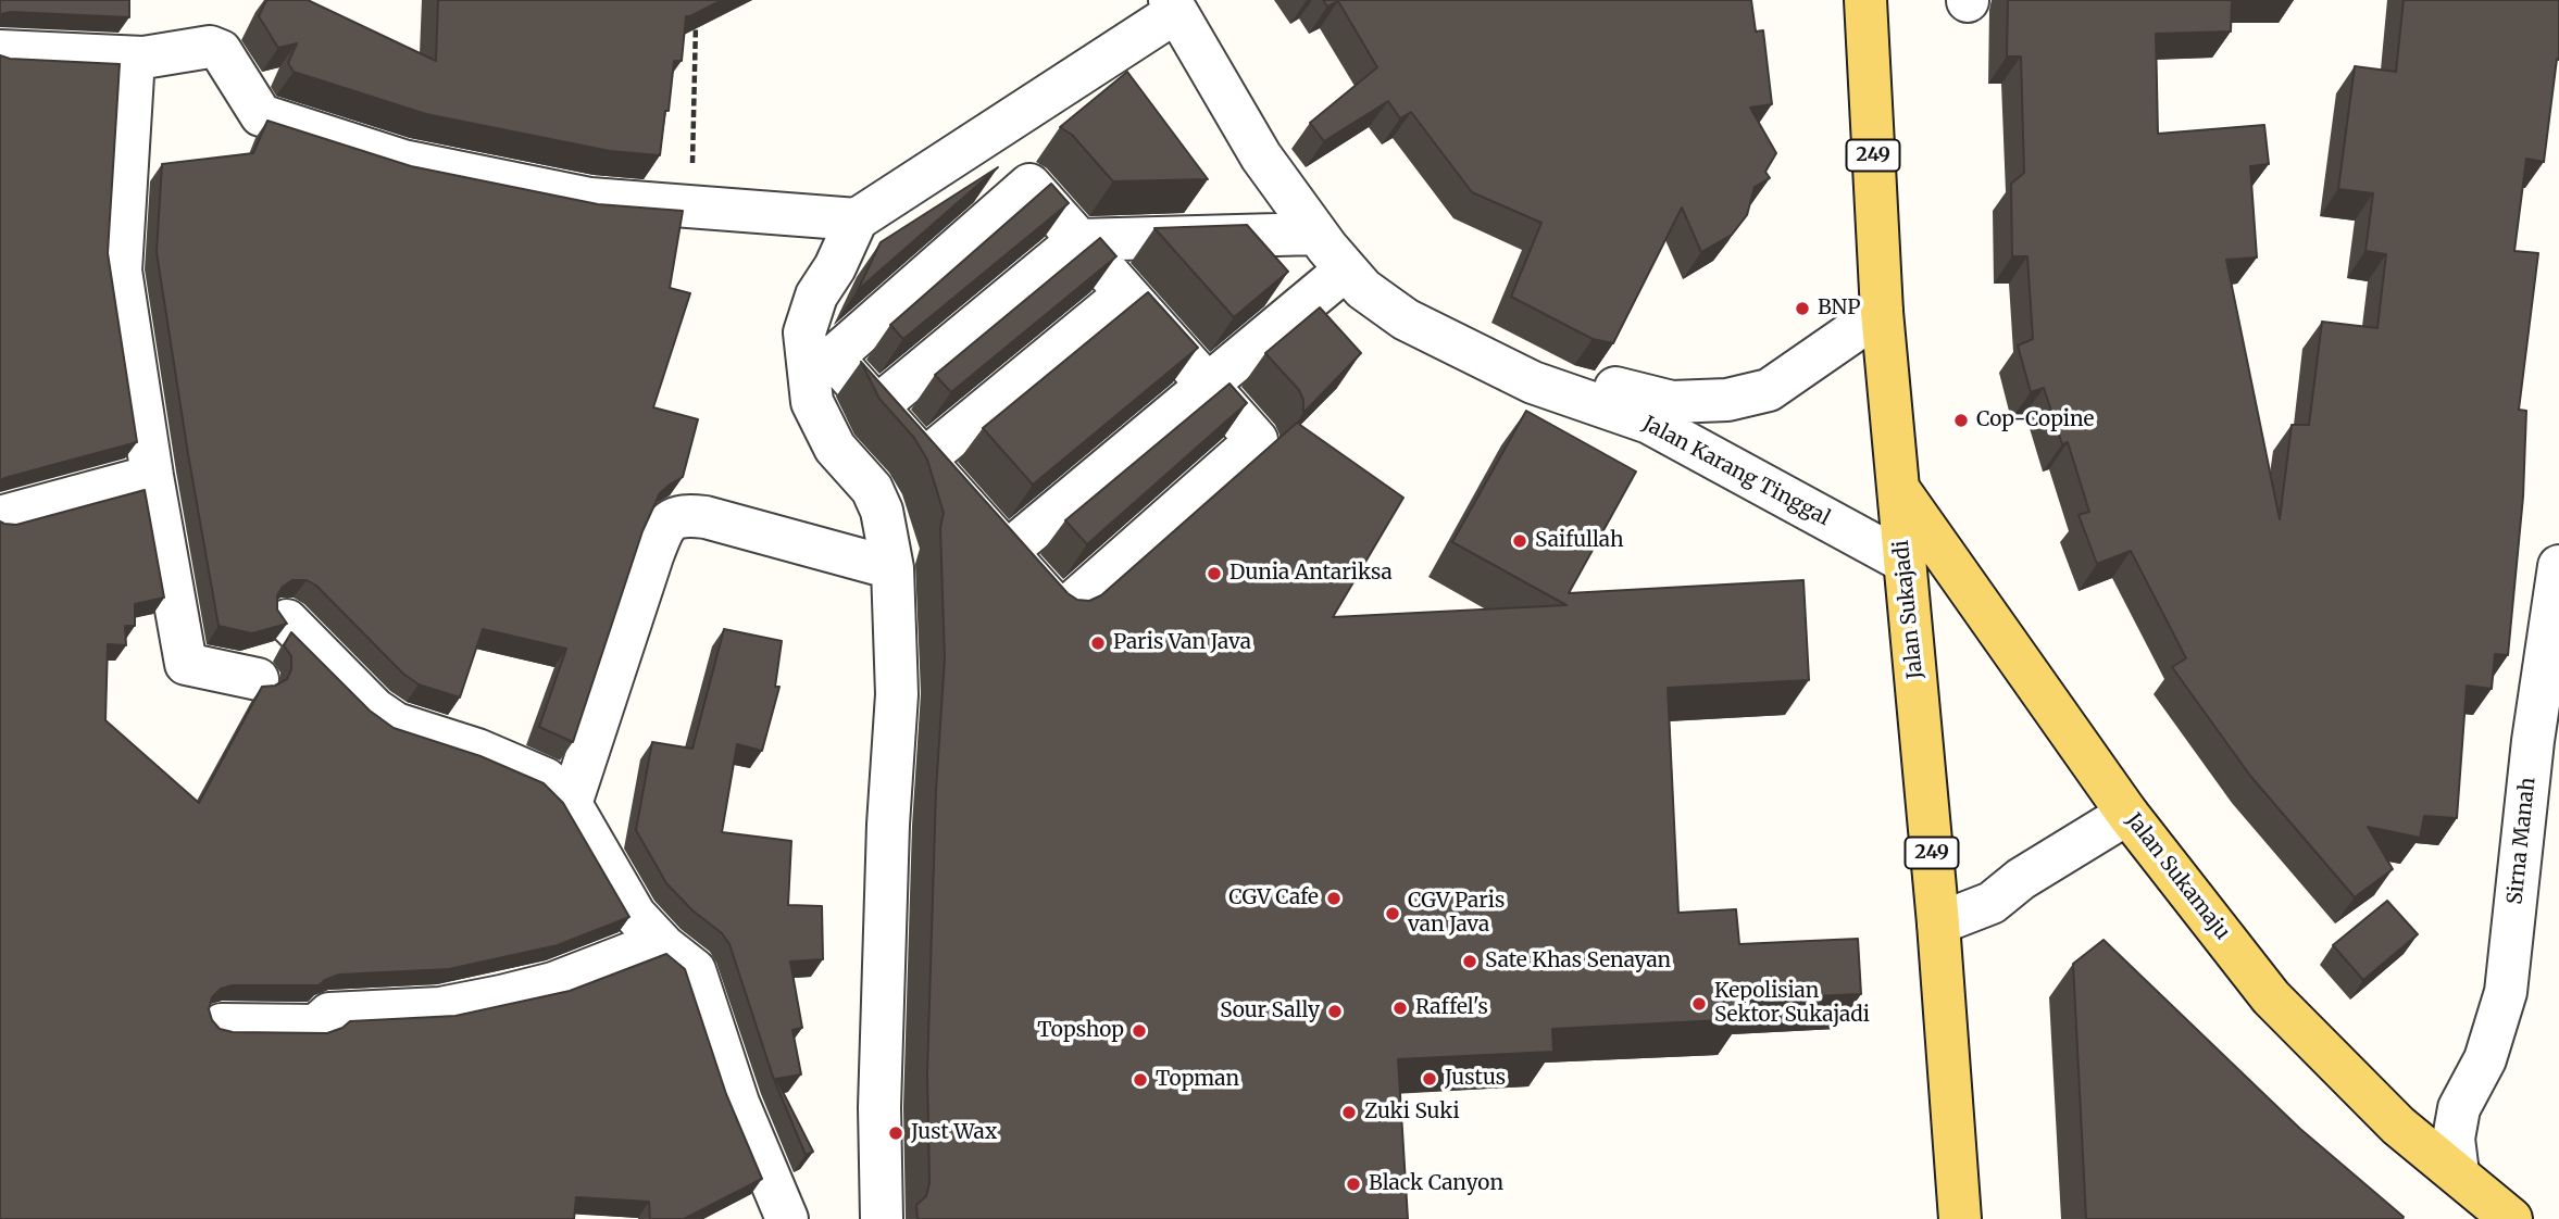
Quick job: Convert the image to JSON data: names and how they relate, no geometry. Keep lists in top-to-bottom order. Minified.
{"streets":{"main road":["249","Jalan Sukajadi","Jalan Sukamaju"],"street":["Jalan Karang Tinggal","Sirna Manah"]},"crossings":[["Jalan Karang Tinggal","Jalan Sukajadi"],["Jalan Sukajadi","Jalan Sukamaju"],["Sirna Manah","Jalan Sukamaju"]],"places":["BNP","Cop-Copine","Saifullah","Dunia Antariksa","Paris Van Java","CGV Cafe","CGV Paris van Java","Sate Khas Senayan","Kepolisian Sektor Sukajadi","Raffel's","Sour Sally","Topshop","Justus","Topman","Zuki Suki","Just Wax","Black Canyon"]}
